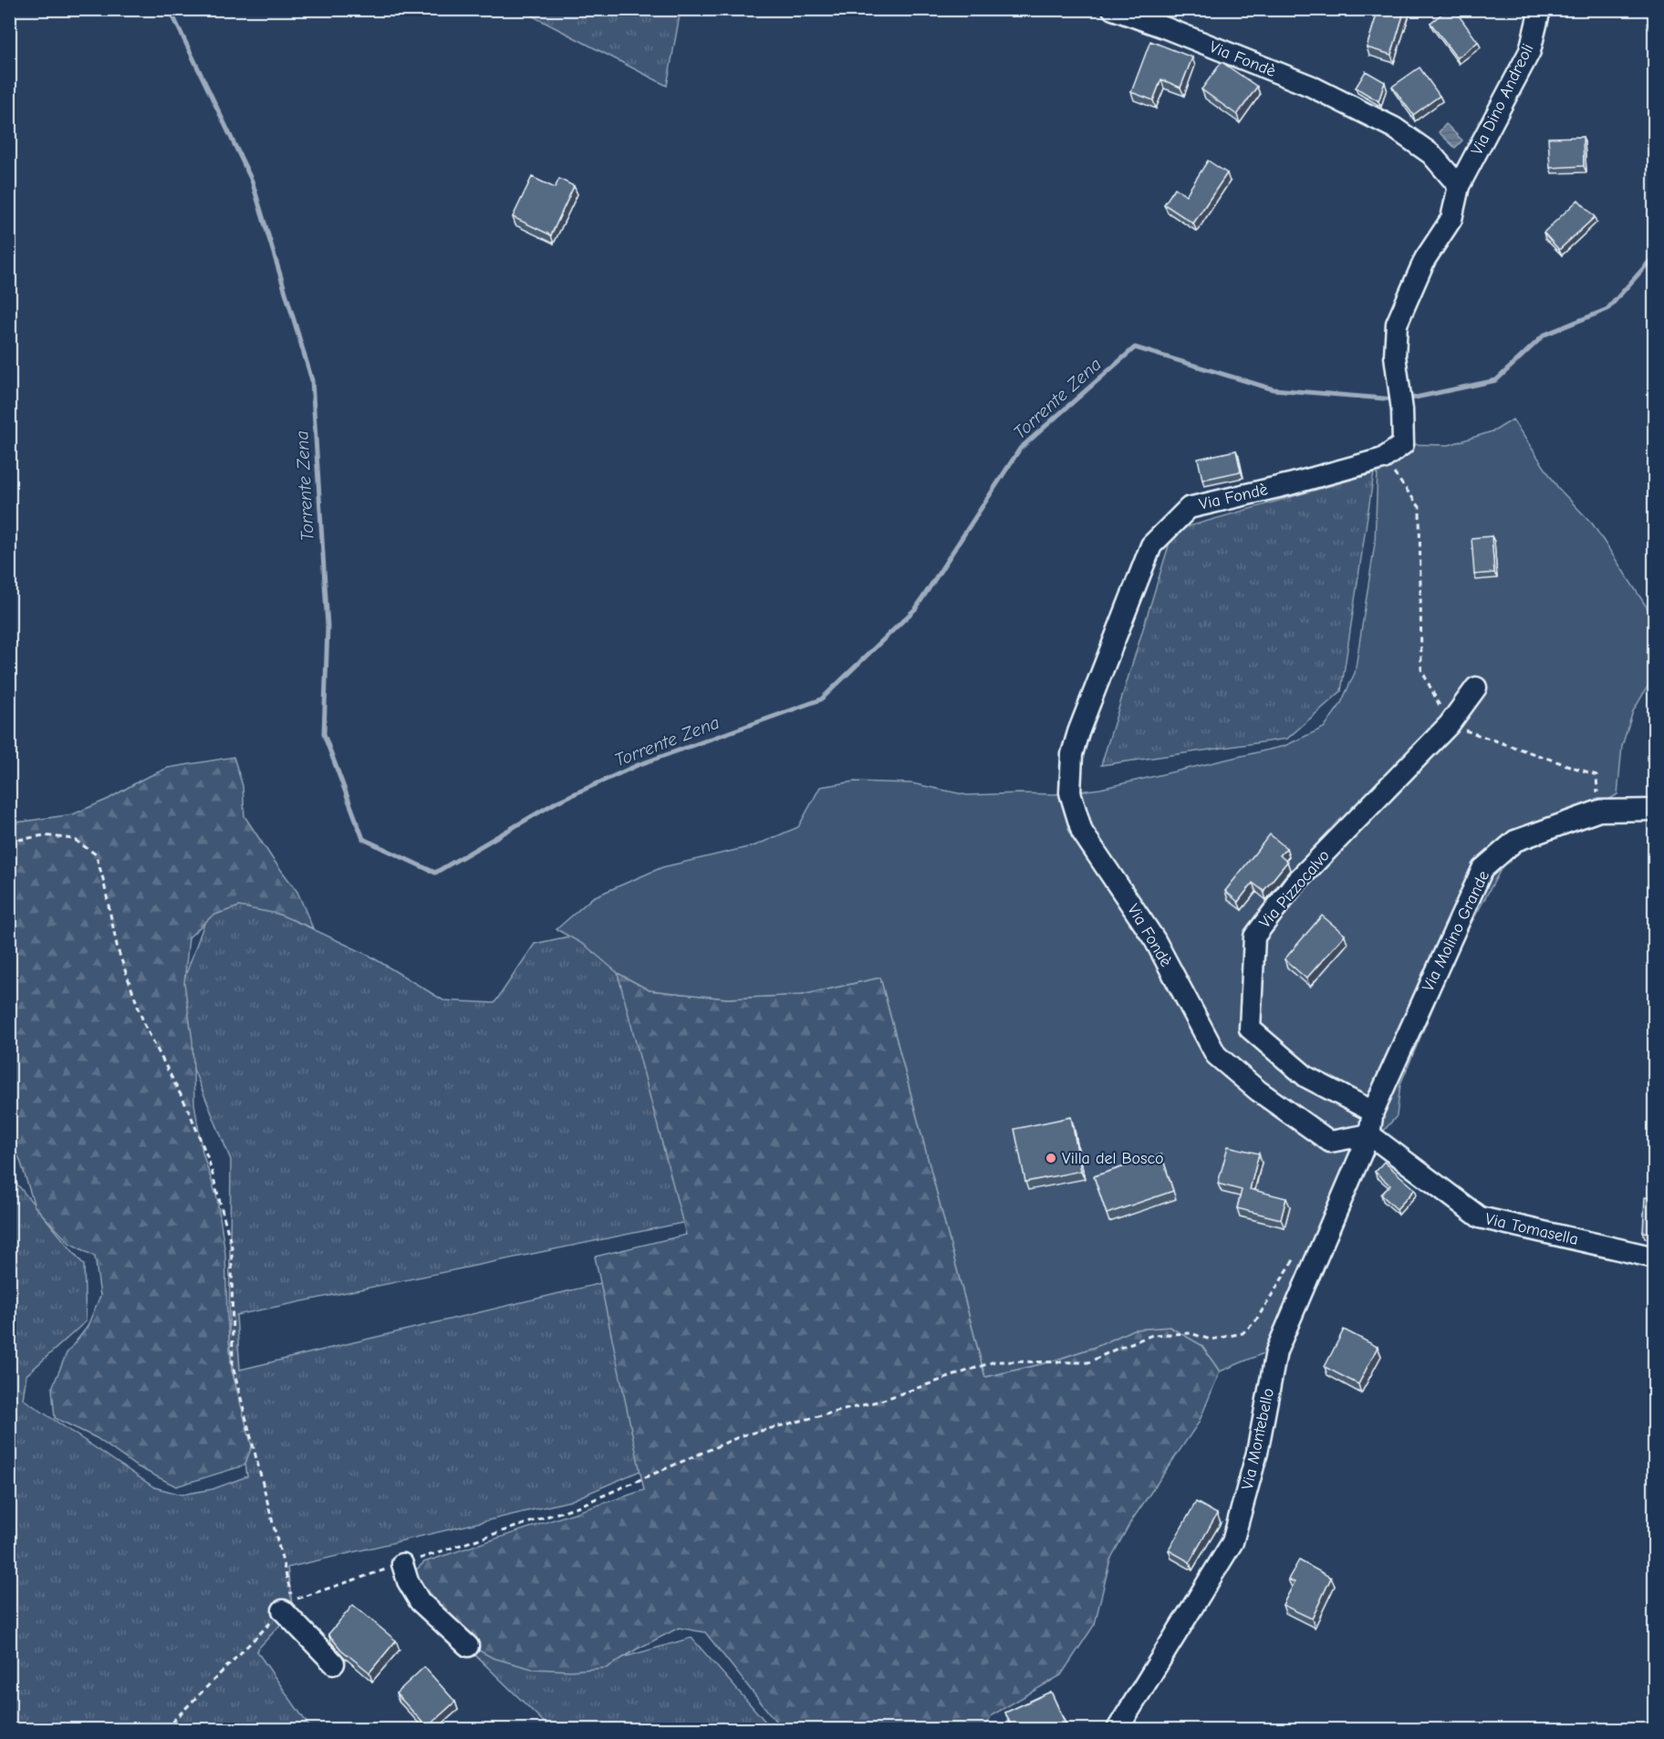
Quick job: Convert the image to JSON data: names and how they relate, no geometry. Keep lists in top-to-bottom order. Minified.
{"streets":{"street":["Via Fondè","Via Dino Andreoli","Via Pizzocalvo","Via Molino Grande","Via Tomasella","Via Montebello"]},"crossings":[["Via Fondè","Via Dino Andreoli"],["Via Fondè","Via Molino Grande"],["Via Fondè","Via Tomasella"],["Via Fondè","Via Montebello"],["Via Pizzocalvo","Via Molino Grande"],["Via Molino Grande","Via Tomasella"],["Via Molino Grande","Via Montebello"],["Via Tomasella","Via Montebello"]],"water":["Torrente Zena"],"places":["Villa del Bosco"]}
